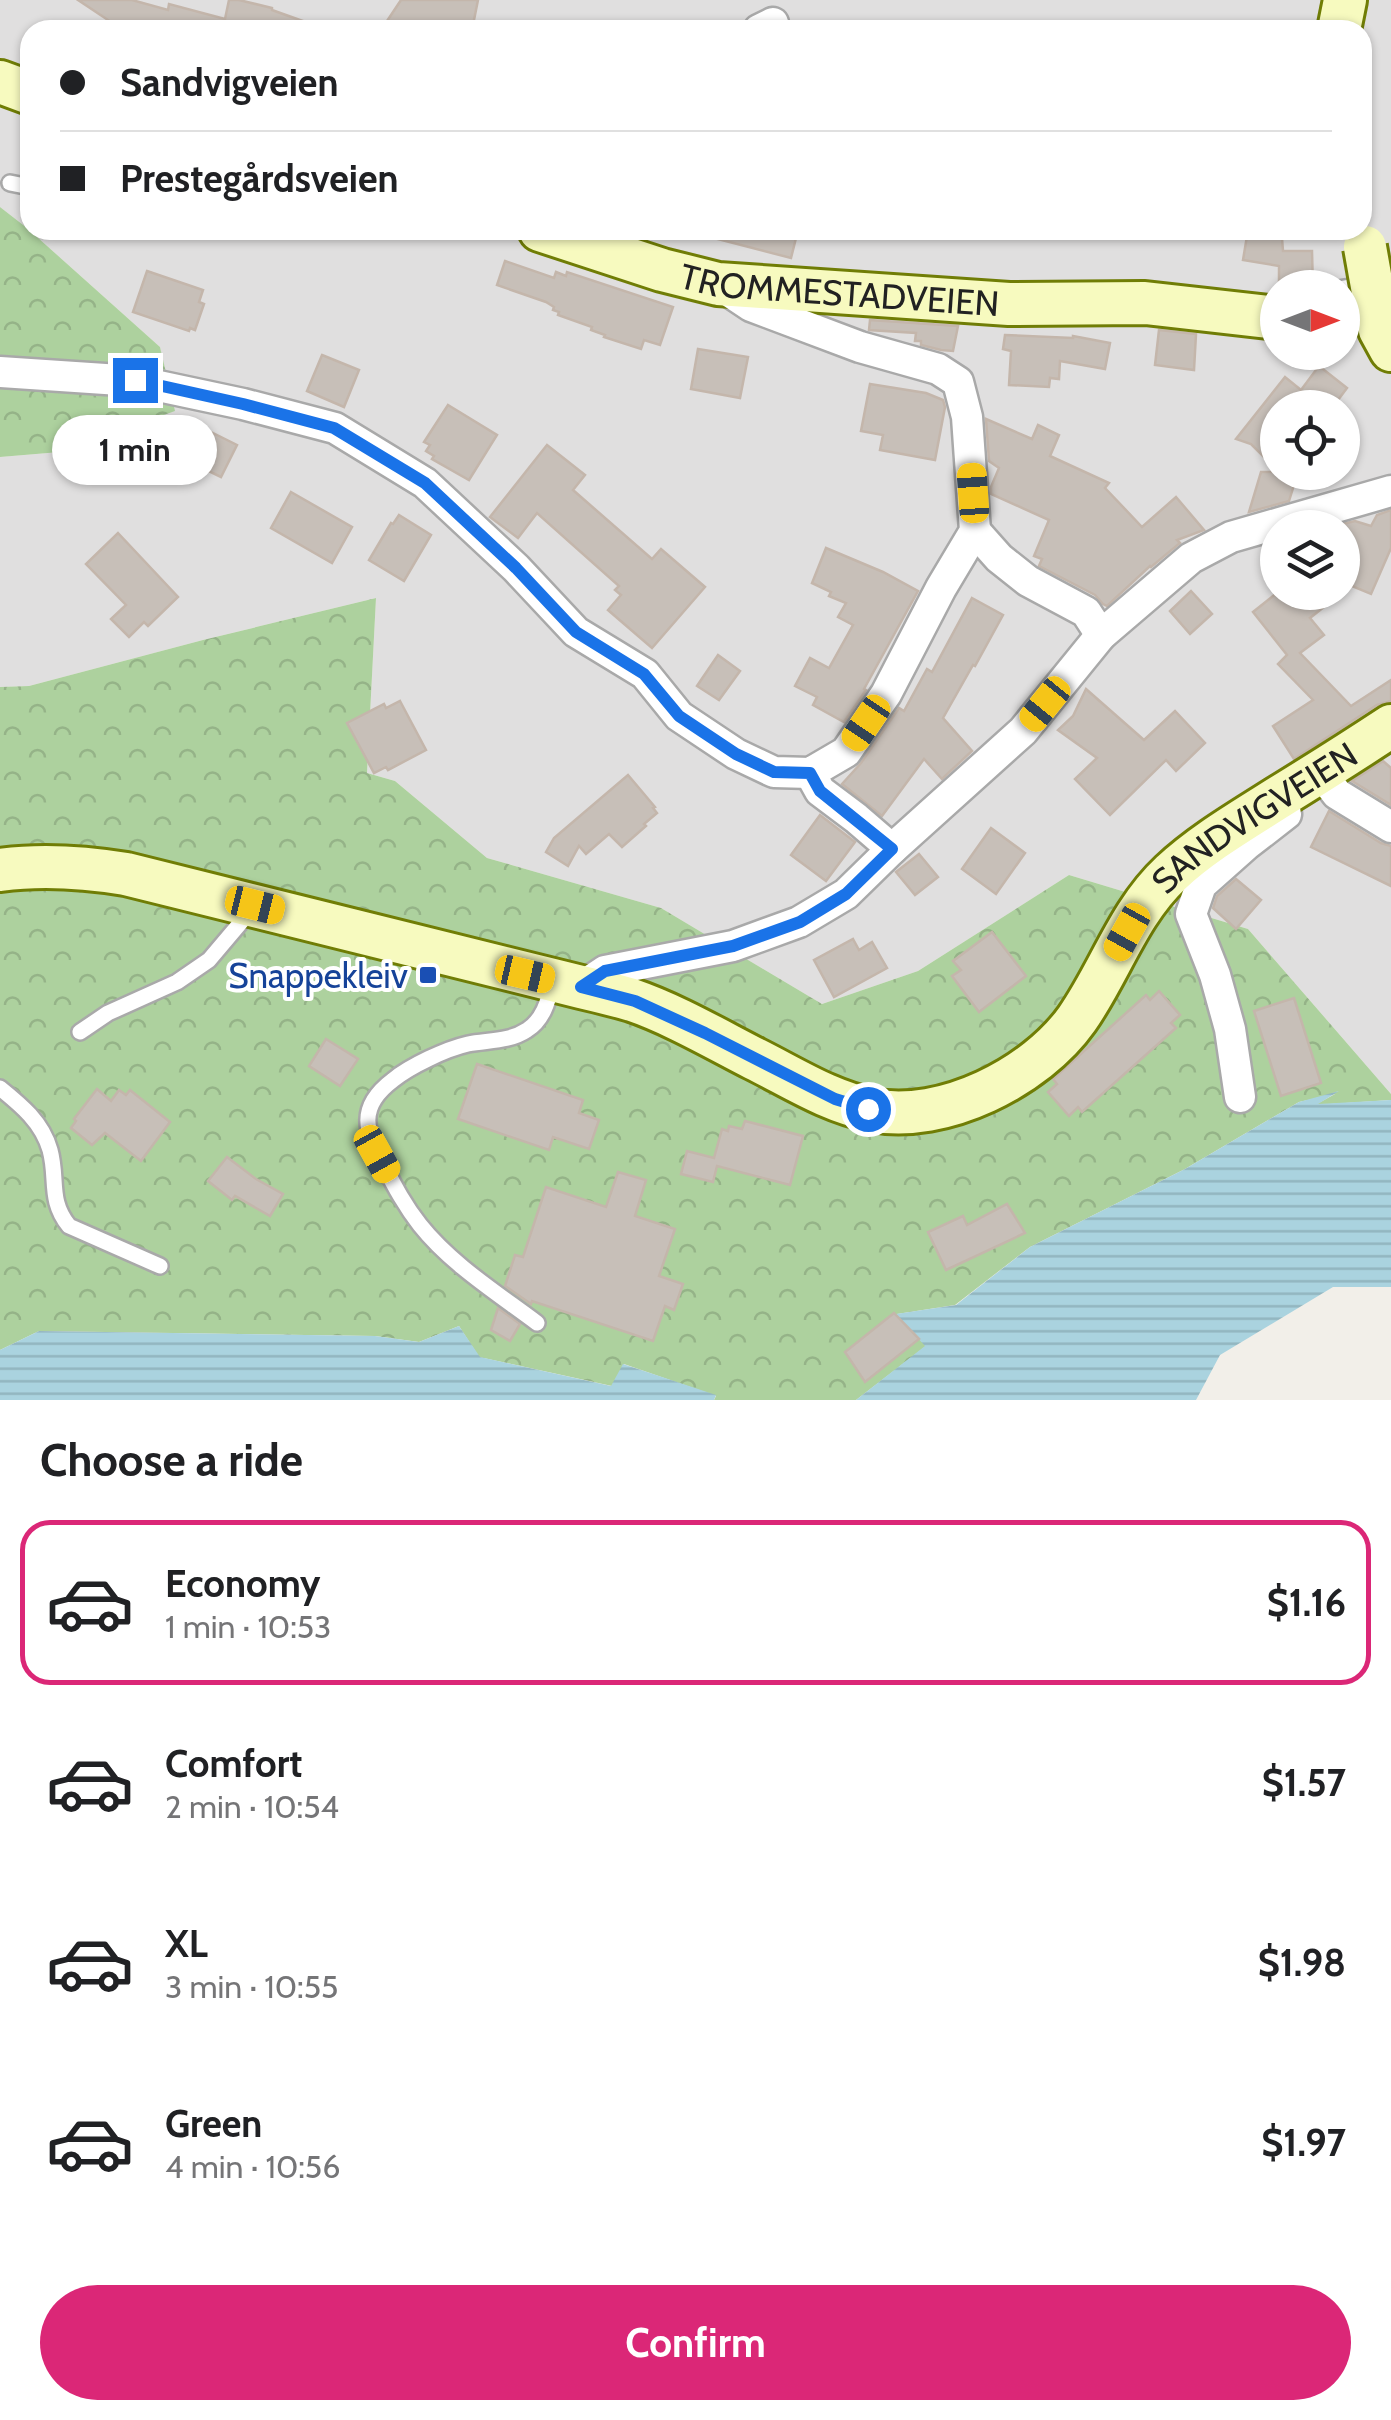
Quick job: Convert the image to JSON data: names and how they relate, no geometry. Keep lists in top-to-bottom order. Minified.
{"streets":{"main road":["TROMMESTADVEIEN","SANDVIGVEIEN"]},"places":{"transit":["Snappekleiv"]},"north":"right","page":{"banner":["Sandvigveien","Prestegårdsveien"],"bubble":"1 min","heading":"Choose a ride","list":[{"name":"Economy","note":"1 min · 10:53","value":"$1.16"},{"name":"Comfort","note":"2 min · 10:54","value":"$1.57"},{"name":"XL","note":"3 min · 10:55","value":"$1.98"},{"name":"Green","note":"4 min · 10:56","value":"$1.97"}],"buttons":"Confirm"}}
